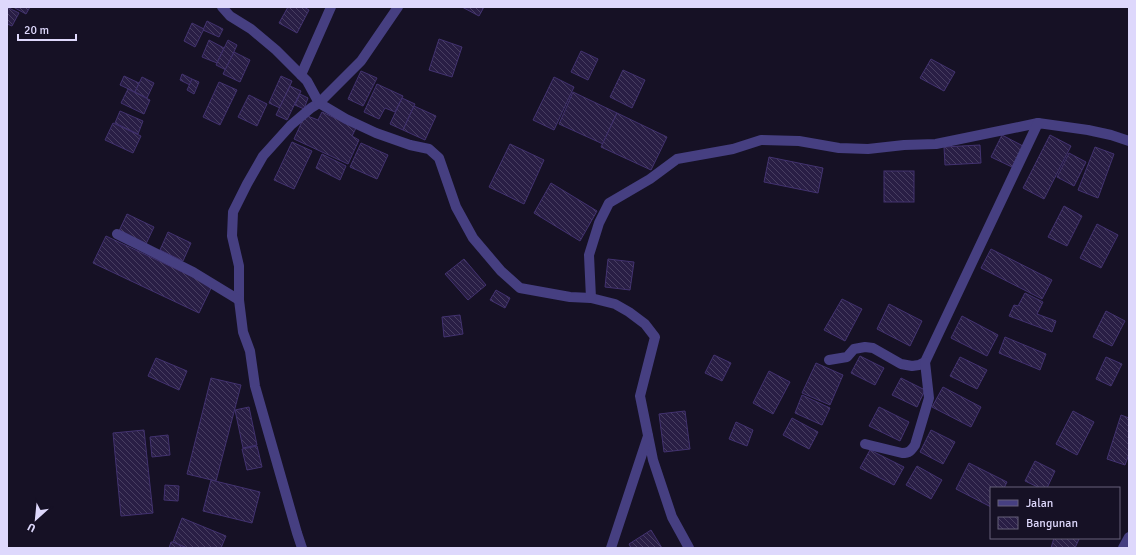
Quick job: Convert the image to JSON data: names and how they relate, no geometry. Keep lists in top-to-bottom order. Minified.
{"legend":["Jalan","Bangunan"],"scale_bar":"20 m","north":"bottom left"}
